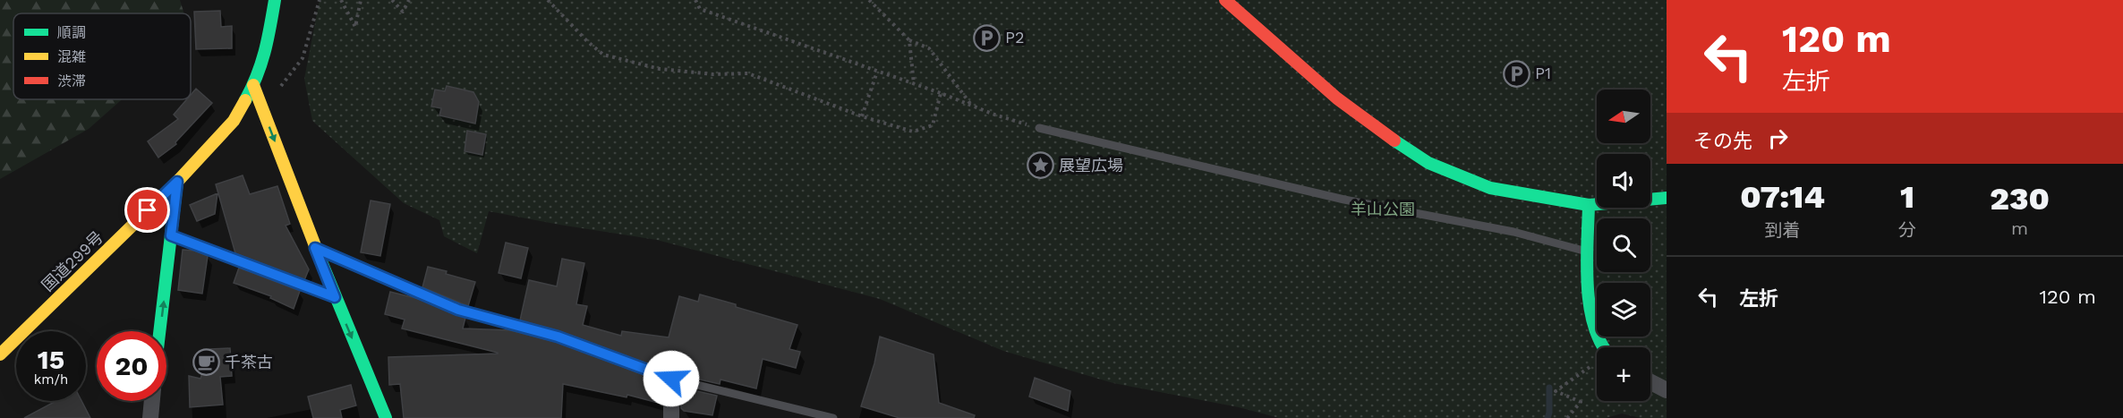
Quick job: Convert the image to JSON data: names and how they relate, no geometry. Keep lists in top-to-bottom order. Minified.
{"streets":{"main road":["国道299号"]},"parks":["羊山公園"],"places":{"parking":["P2","P1"],"place":["展望広場"],"cafe":["千茶古"]},"legend":["順調","混雑","渋滞"],"north":"left","page":{"turn":["120 m","左折"],"map_buttons":"+","then":"その先","eta":["07:14","到着","1","分","230","m"],"list":[{"name":"左折","value":"120 m"}],"speed":"15 km/h","limit":"20"}}
